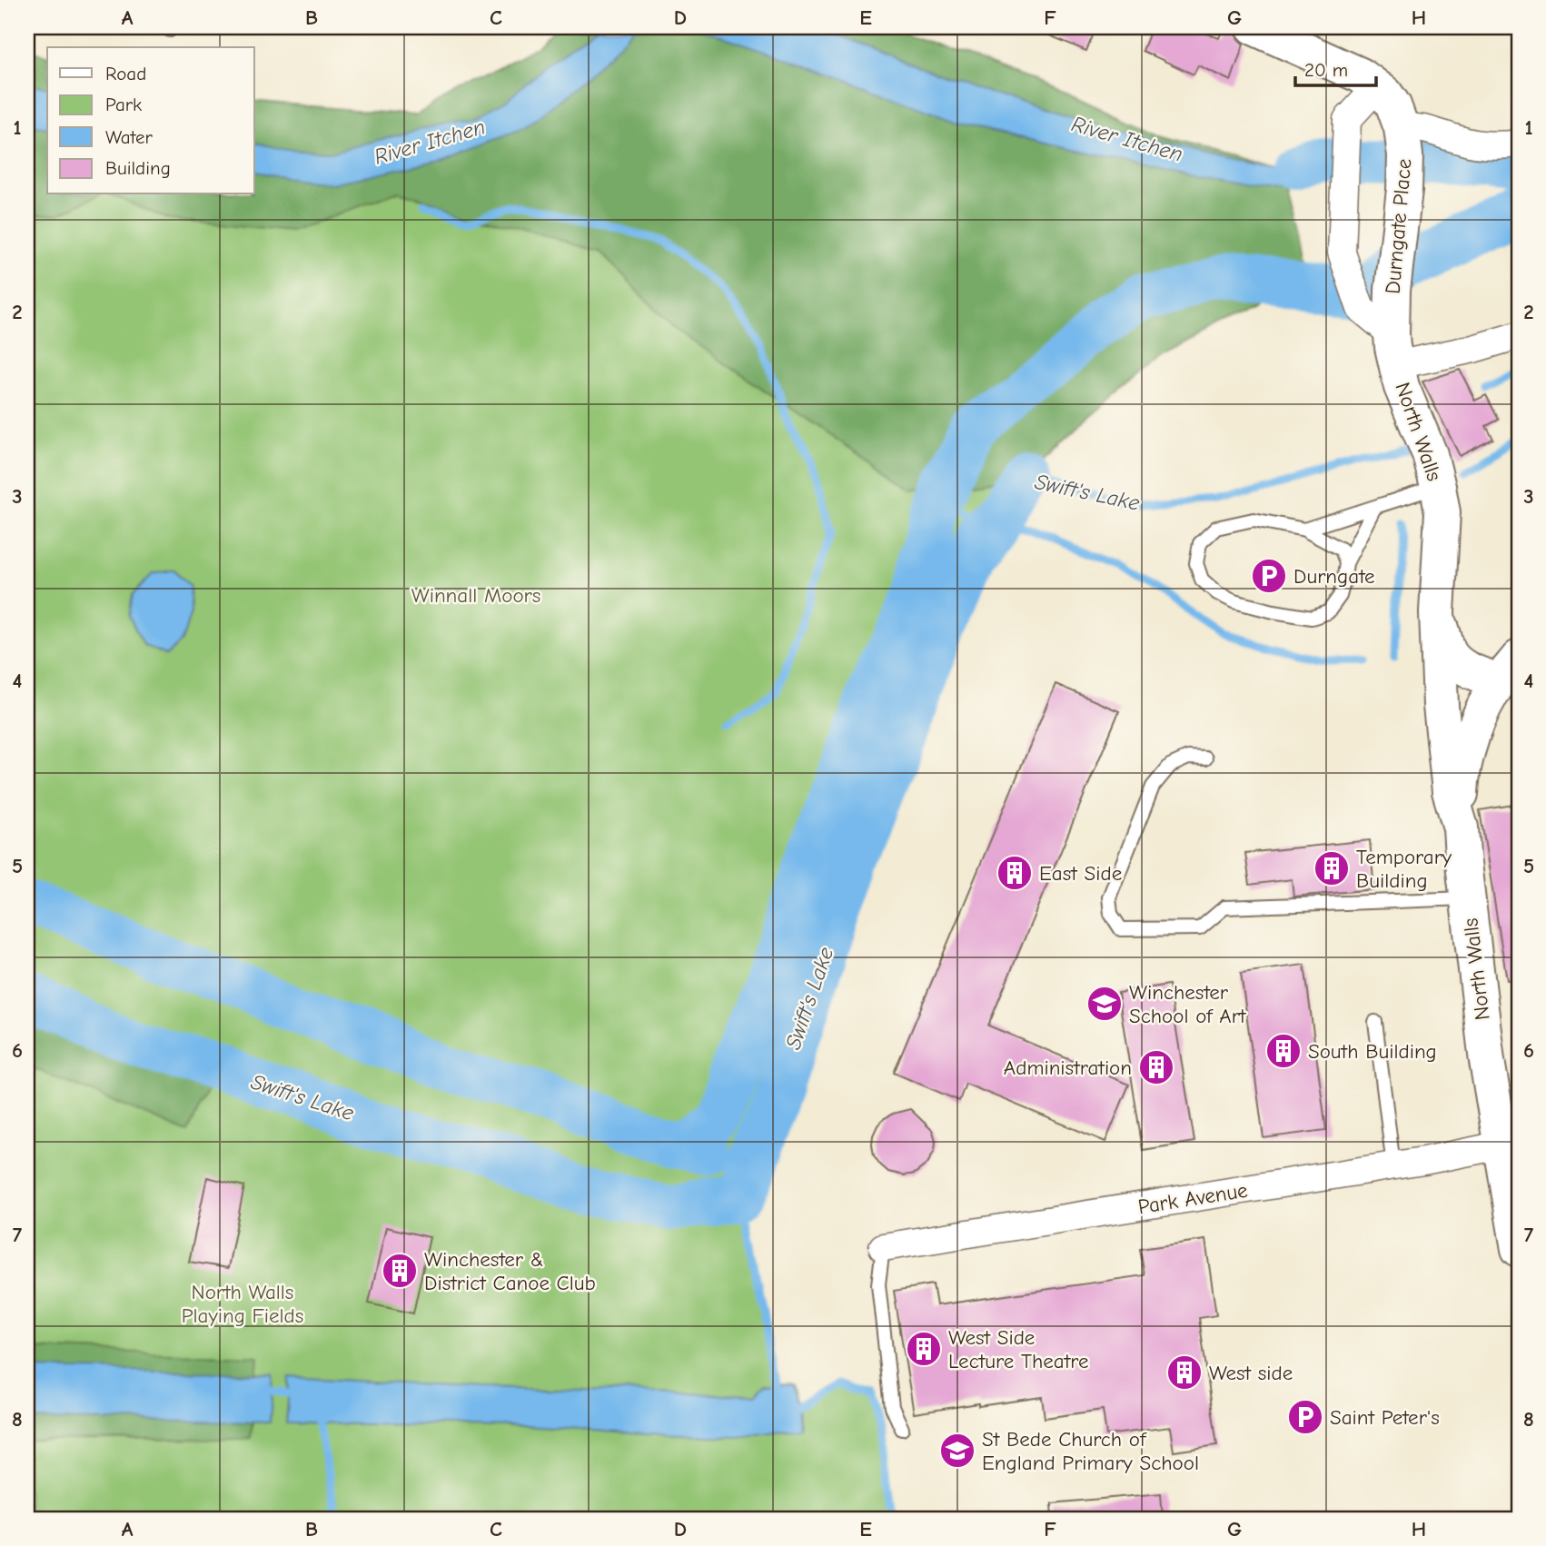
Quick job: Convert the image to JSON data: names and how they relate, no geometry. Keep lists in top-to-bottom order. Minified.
{"streets":{"street":["Durngate Place","North Walls","Park Avenue"]},"crossings":[["Durngate Place","North Walls"],["North Walls","Park Avenue"]],"water":["River Itchen","Swift's Lake"],"parks":["Winnall Moors","North Walls Playing Fields"],"places":{"parking":["Durngate","Saint Peter's"],"building":["Temporary Building","East Side","South Building","Administration","Winchester & District Canoe Club","West Side Lecture Theatre","West side"],"school or university":["Winchester School of Art","St Bede Church of England Primary School"]},"legend":["Road","Park","Water","Building"],"scale_bar":"20 m","grid":{"columns":["A","B","C","D","E","F","G","H"],"rows":["1","2","3","4","5","6","7","8"]}}
